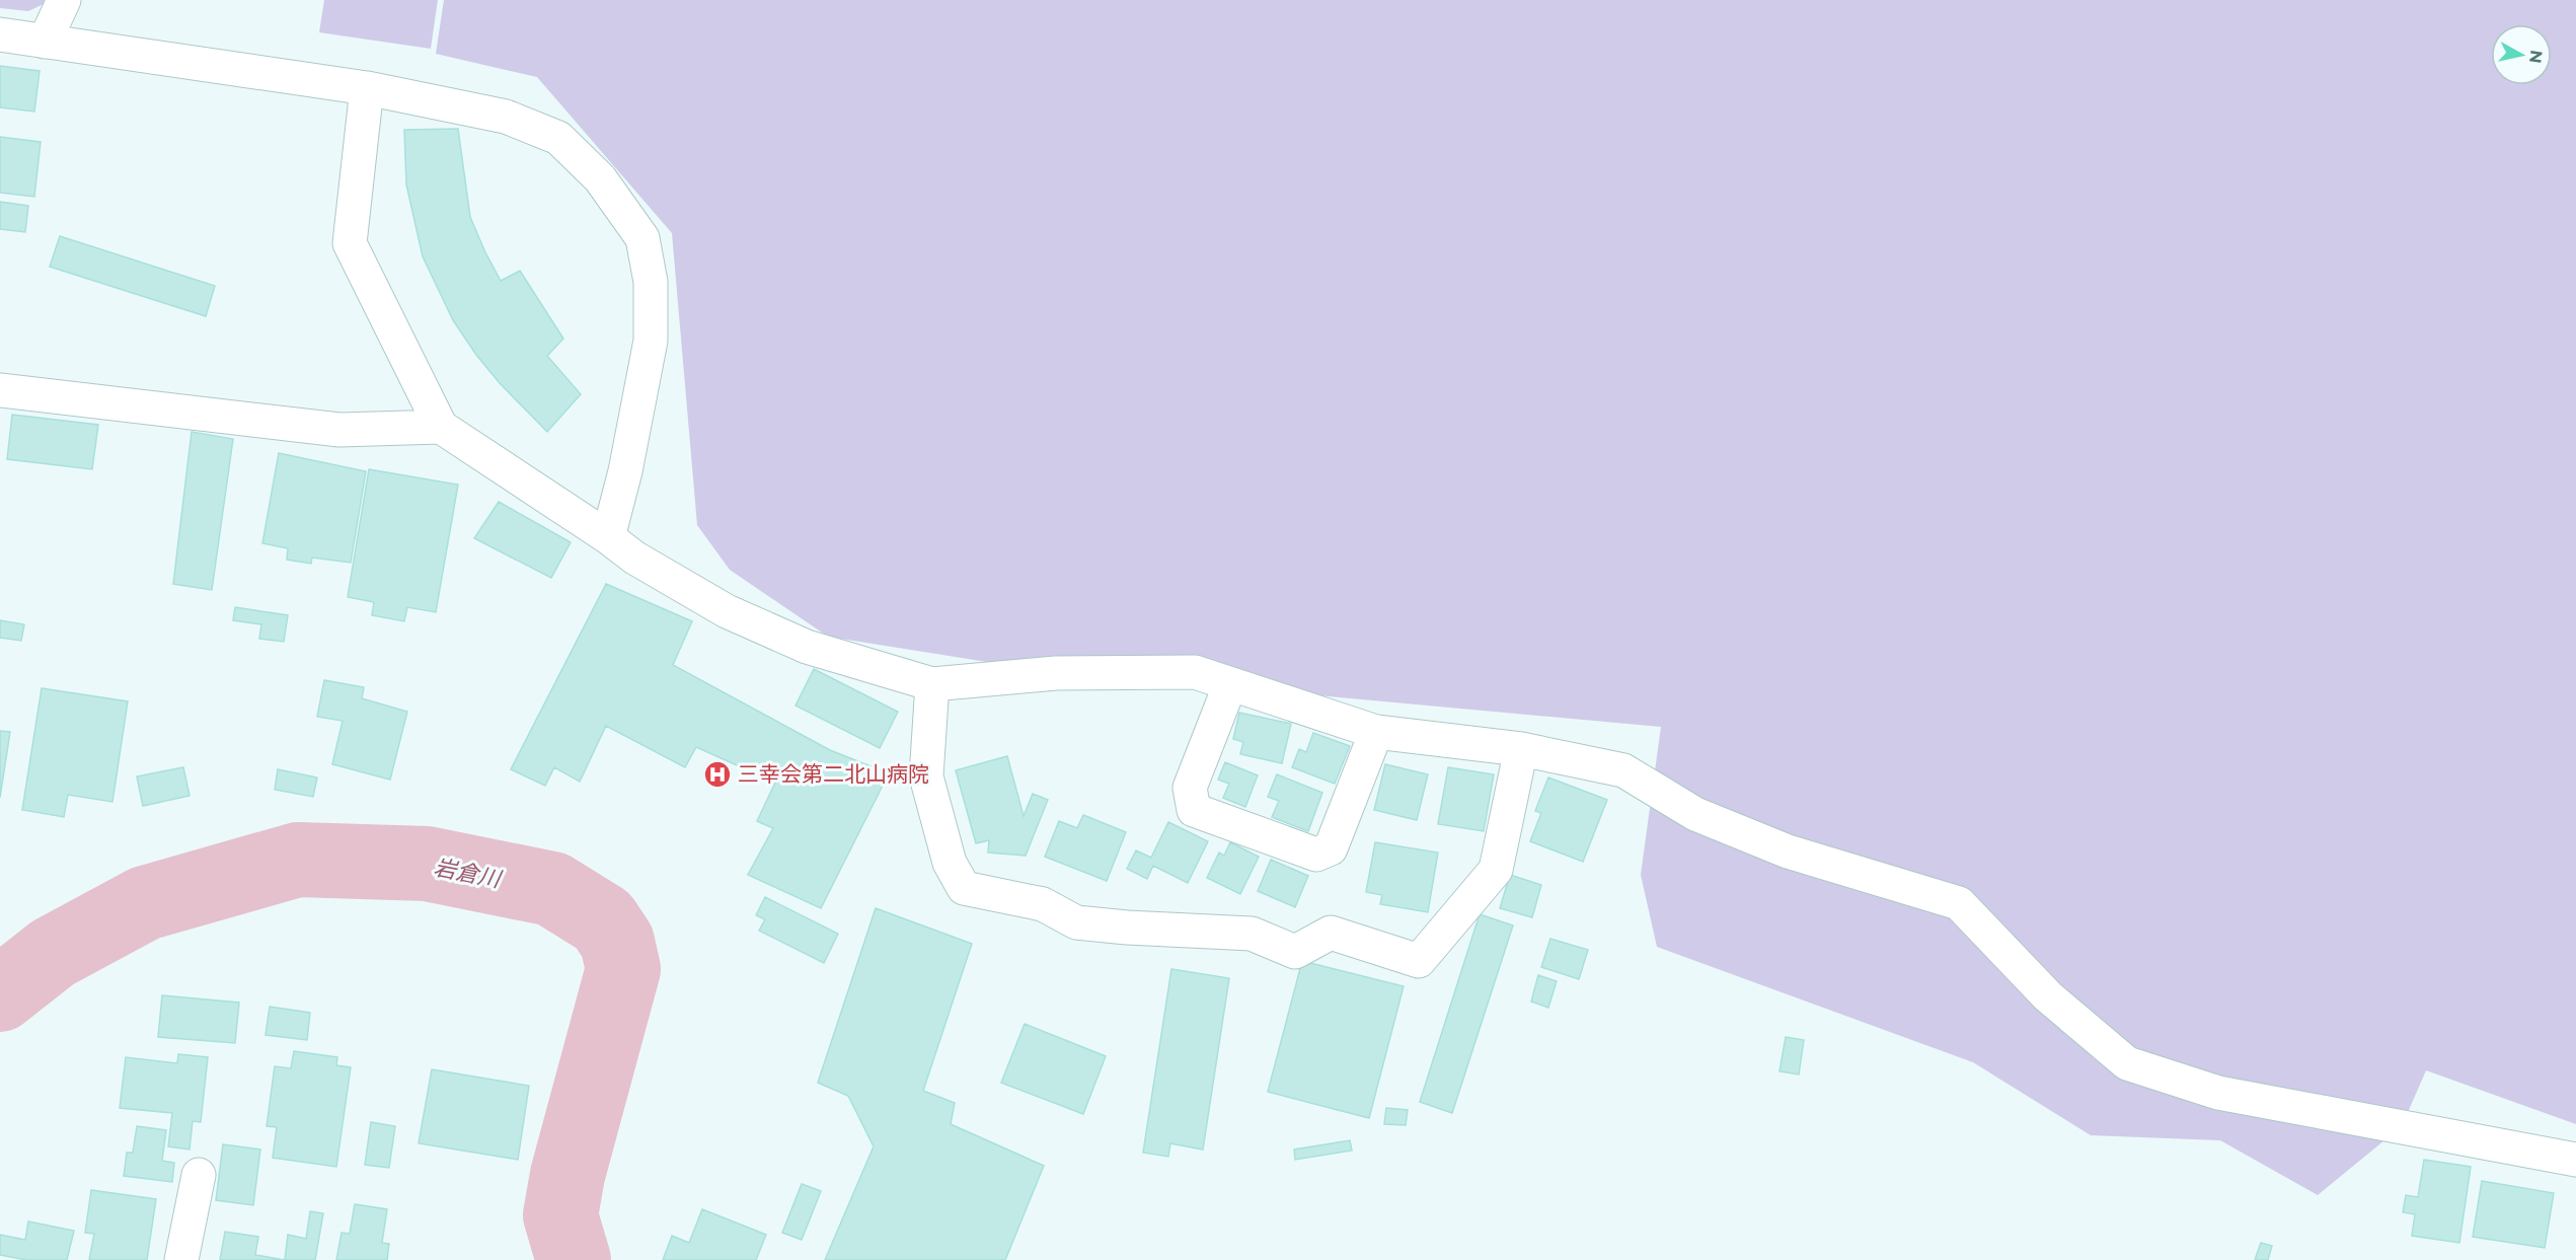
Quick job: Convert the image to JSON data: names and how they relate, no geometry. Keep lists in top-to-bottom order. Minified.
{"water":["岩倉川"],"places":{"hospital":["三幸会第二北山病院"]},"north":"right"}
